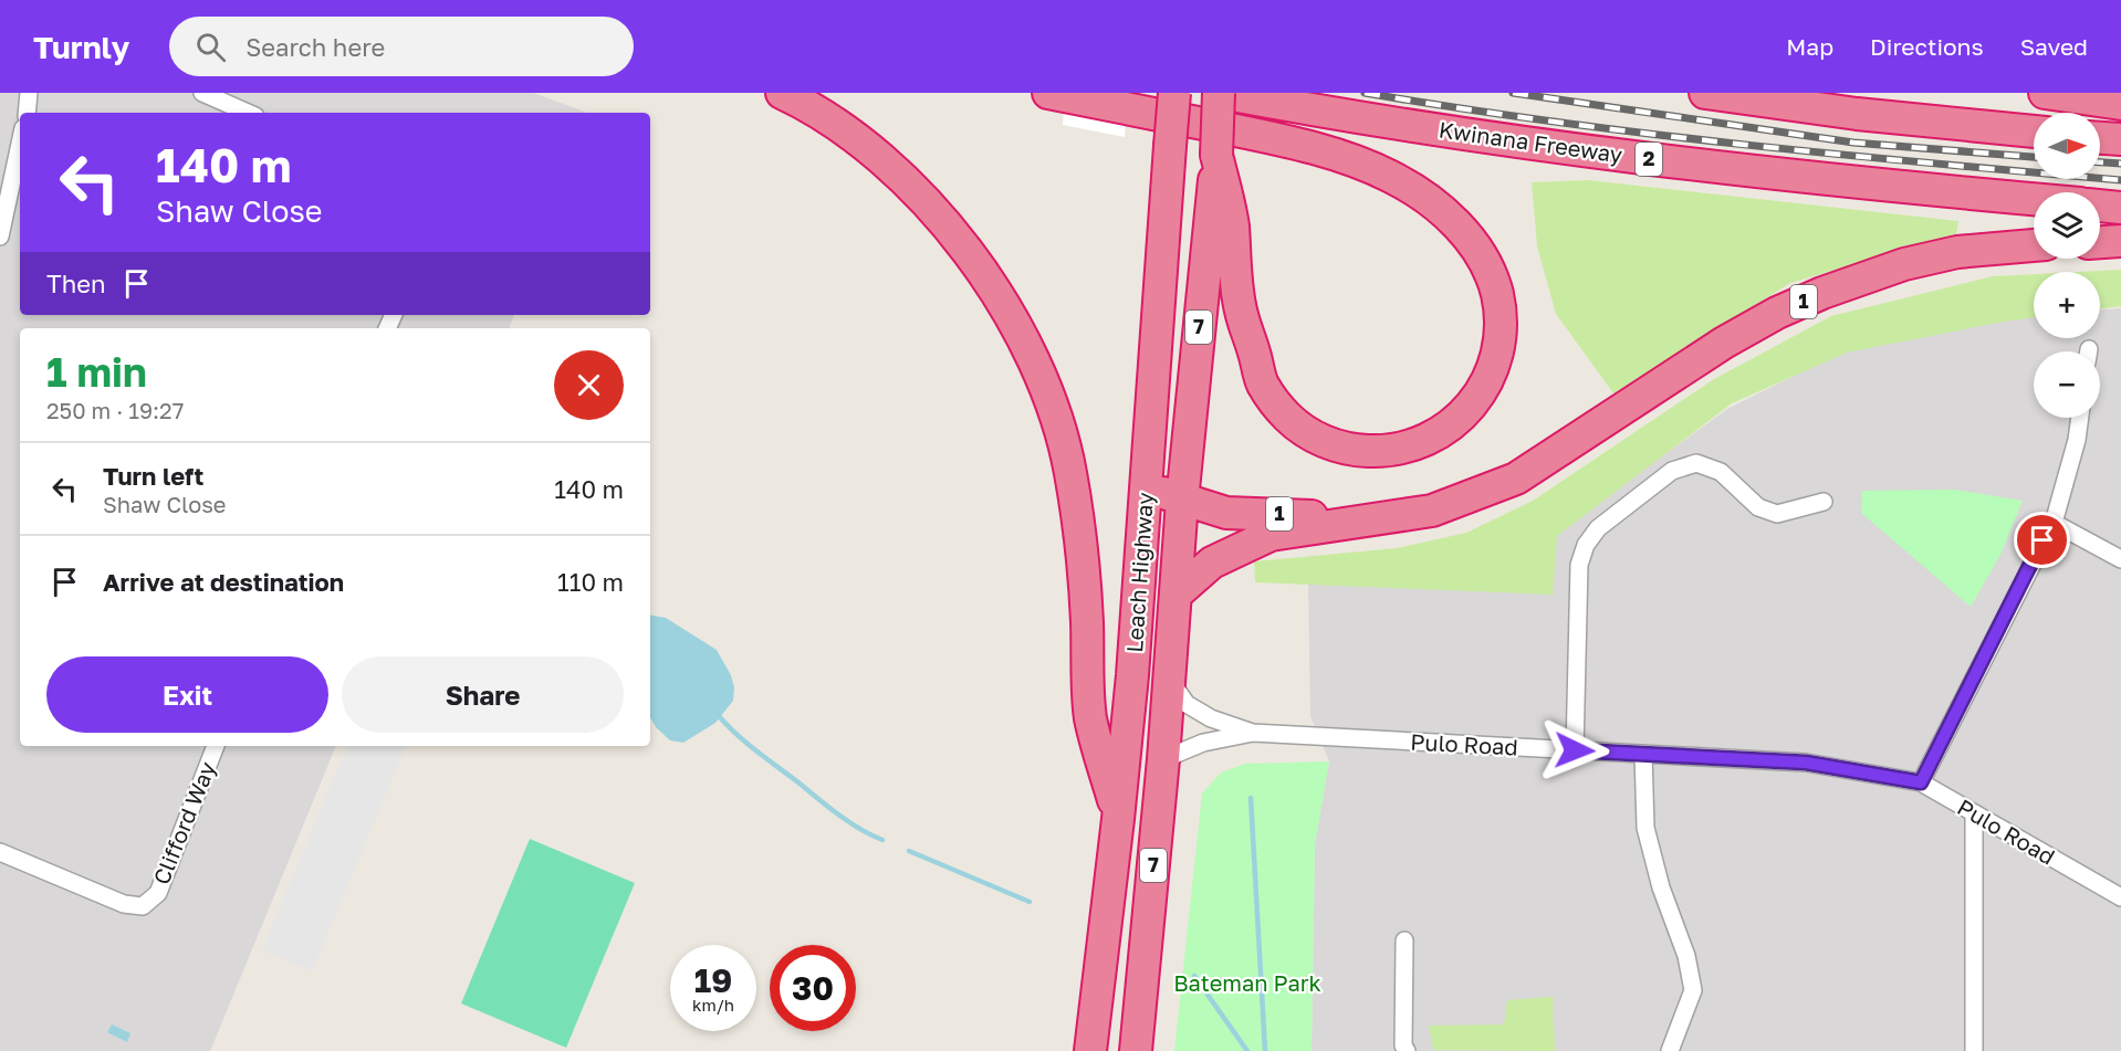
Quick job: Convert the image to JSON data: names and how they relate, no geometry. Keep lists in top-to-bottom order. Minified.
{"streets":{"highway":["Kwinana Freeway","2","1","7","Leach Highway"],"street":["Pulo Road","Clifford Way"]},"crossings":[["Kwinana Freeway","Leach Highway"],["1","Leach Highway"],["Leach Highway","Pulo Road"]],"parks":["Bateman Park"],"north":"right","page":{"header":"Turnly","search":"Search here","nav":["Map","Directions","Saved"],"map_buttons":["+","−"],"turn":["140 m","Shaw Close"],"then":"Then","heading":["1 min","250 m · 19:27"],"list":[{"name":"Turn left","note":"Shaw Close","value":"140 m"},{"name":"Arrive at destination","value":"110 m"}],"buttons":["Exit","Share"],"speed":"19 km/h","limit":"30"}}
